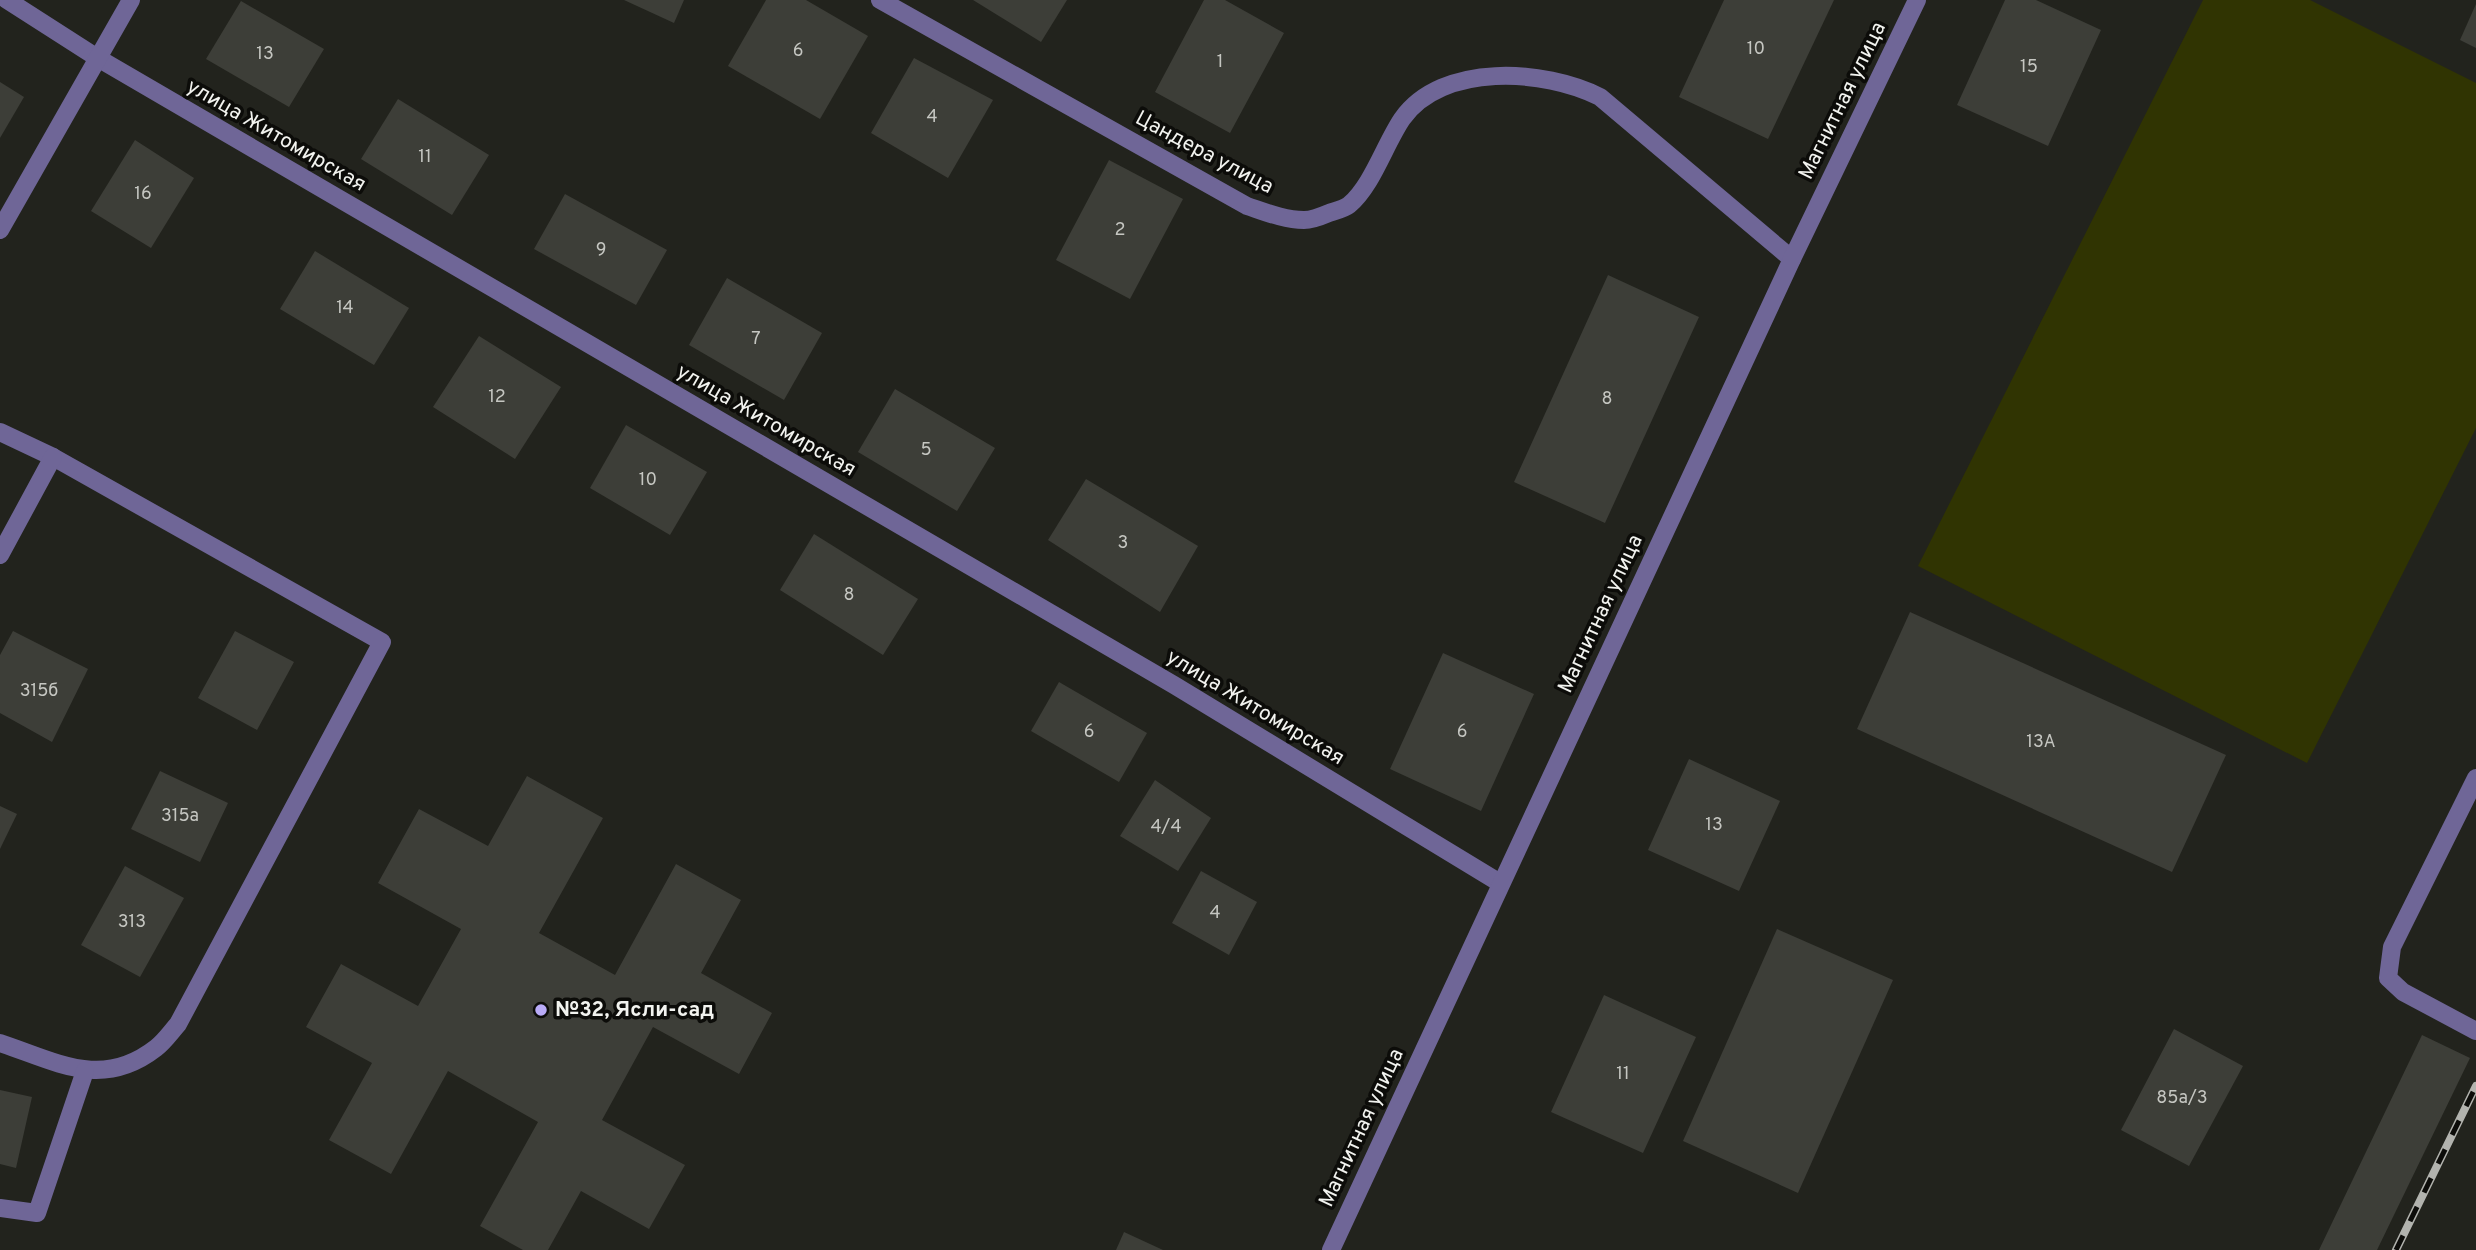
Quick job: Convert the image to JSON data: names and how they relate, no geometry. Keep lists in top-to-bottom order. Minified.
{"streets":{"street":["Магнитная улица","улица Житомирская","Цандера улица"]},"crossings":[["Магнитная улица","улица Житомирская"],["Магнитная улица","Цандера улица"]],"places":["№32, Ясли-сад"],"house_numbers":["10","6","13","1","15","4","11","16","2","9","14","7","12","8","5","10","3","8","315б","6","6","13А","315а","13","4/4","4","313","11","85а/3"]}
